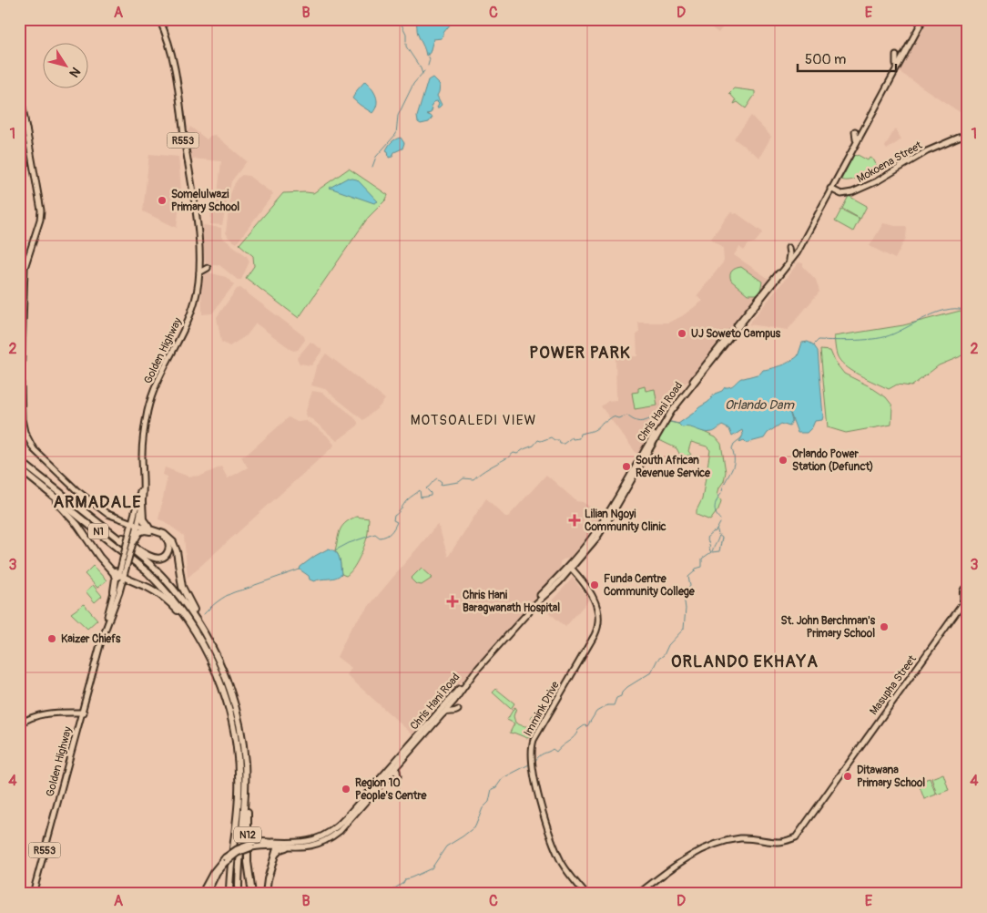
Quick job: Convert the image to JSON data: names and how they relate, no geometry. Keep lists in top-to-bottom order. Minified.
{"streets":{"highway":["N1","N12"],"main road":["R553","Mokoena Street","Golden Highway","Chris Hani Road","Masupha Street","Immink Drive"]},"crossings":[["Mokoena Street","Chris Hani Road"],["Chris Hani Road","Immink Drive"],["N1","N12"]],"districts":["POWER PARK","MOTSOALEDI VIEW","ARMADALE","ORLANDO EKHAYA"],"water":["Orlando Dam"],"places":{"other":["Somelulwazi Primary School","UJ Soweto Campus","Orlando Power Station (Defunct)","South African Revenue Service","Funda Centre Community College","St. John Berchman's Primary School","Kaizer Chiefs","Ditawana Primary School","Region 10 People's Centre"],"health":["Lilian Ngoyi Community Clinic","Chris Hani Baragwanath Hospital"]},"scale_bar":"500 m","north":"bottom right","grid":{"columns":["A","B","C","D","E"],"rows":["1","2","3","4"]}}
